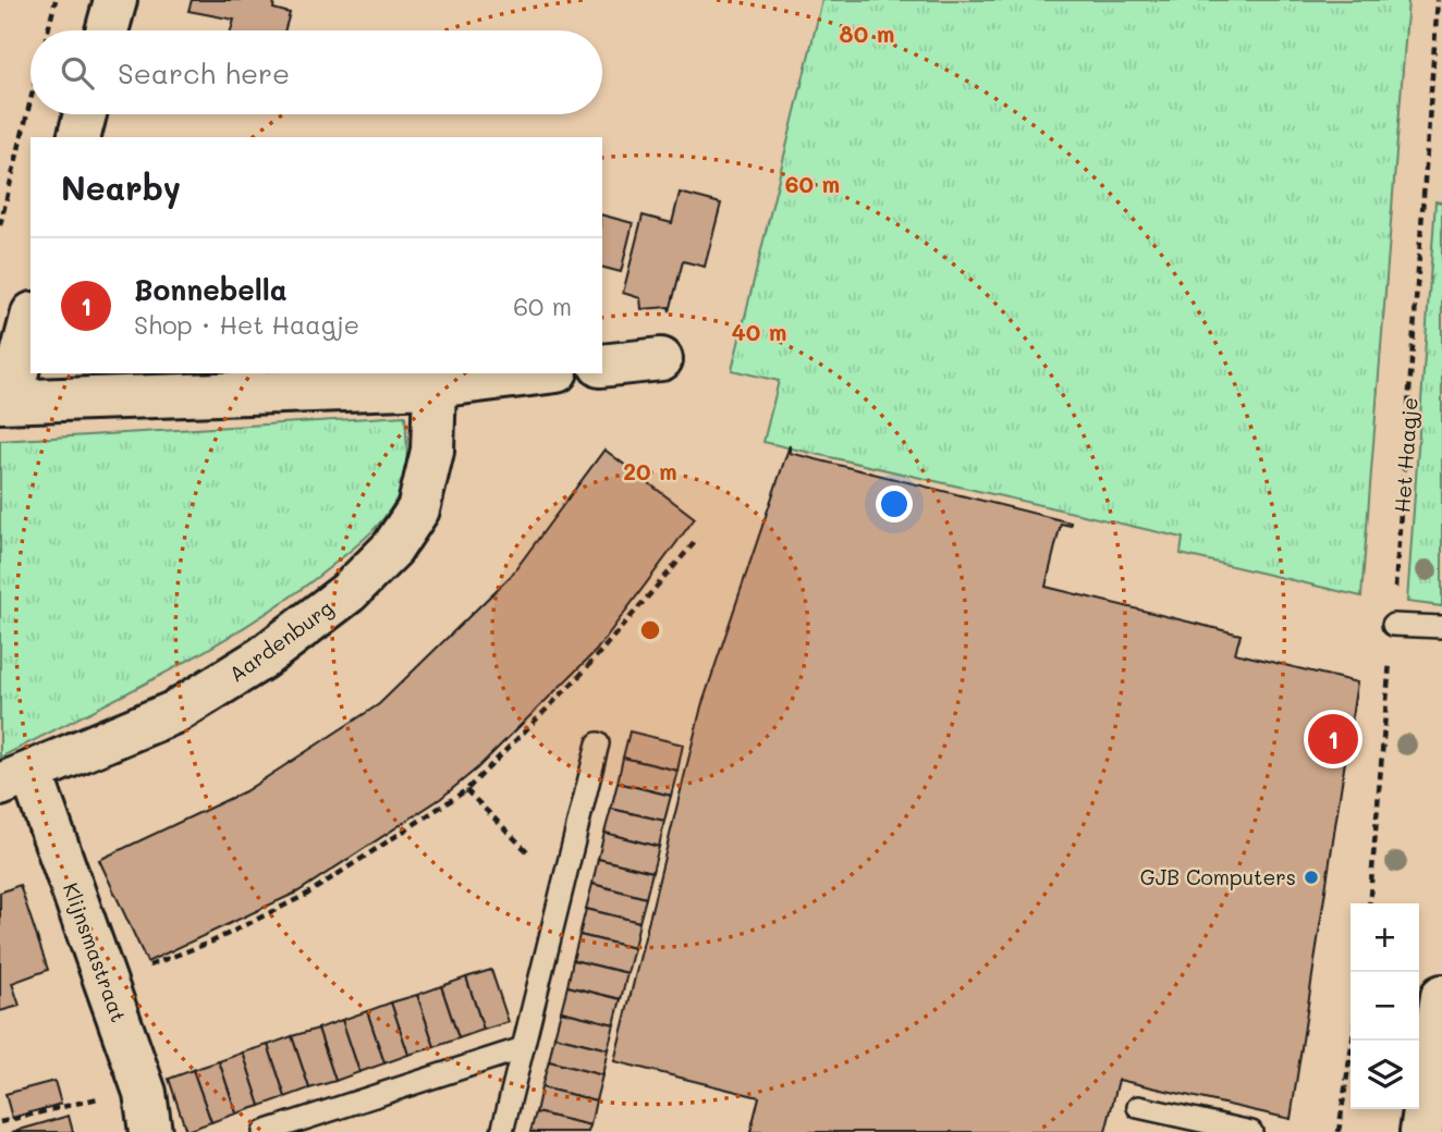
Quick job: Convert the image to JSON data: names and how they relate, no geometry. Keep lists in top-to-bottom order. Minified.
{"streets":{"street":["Aardenburg","Klijnsmastraat"],"path":["Het Haagje"]},"crossings":[["Aardenburg","Klijnsmastraat"]],"places":["GJB Computers"],"page":{"search":"Search here","heading":"Nearby","list":[{"mark":"1","name":"Bonnebella","note":"Shop · Het Haagje","value":"60 m"}],"pins":"1","map_buttons":["+","−"]},"rings":["80 m","60 m","40 m","20 m"]}
